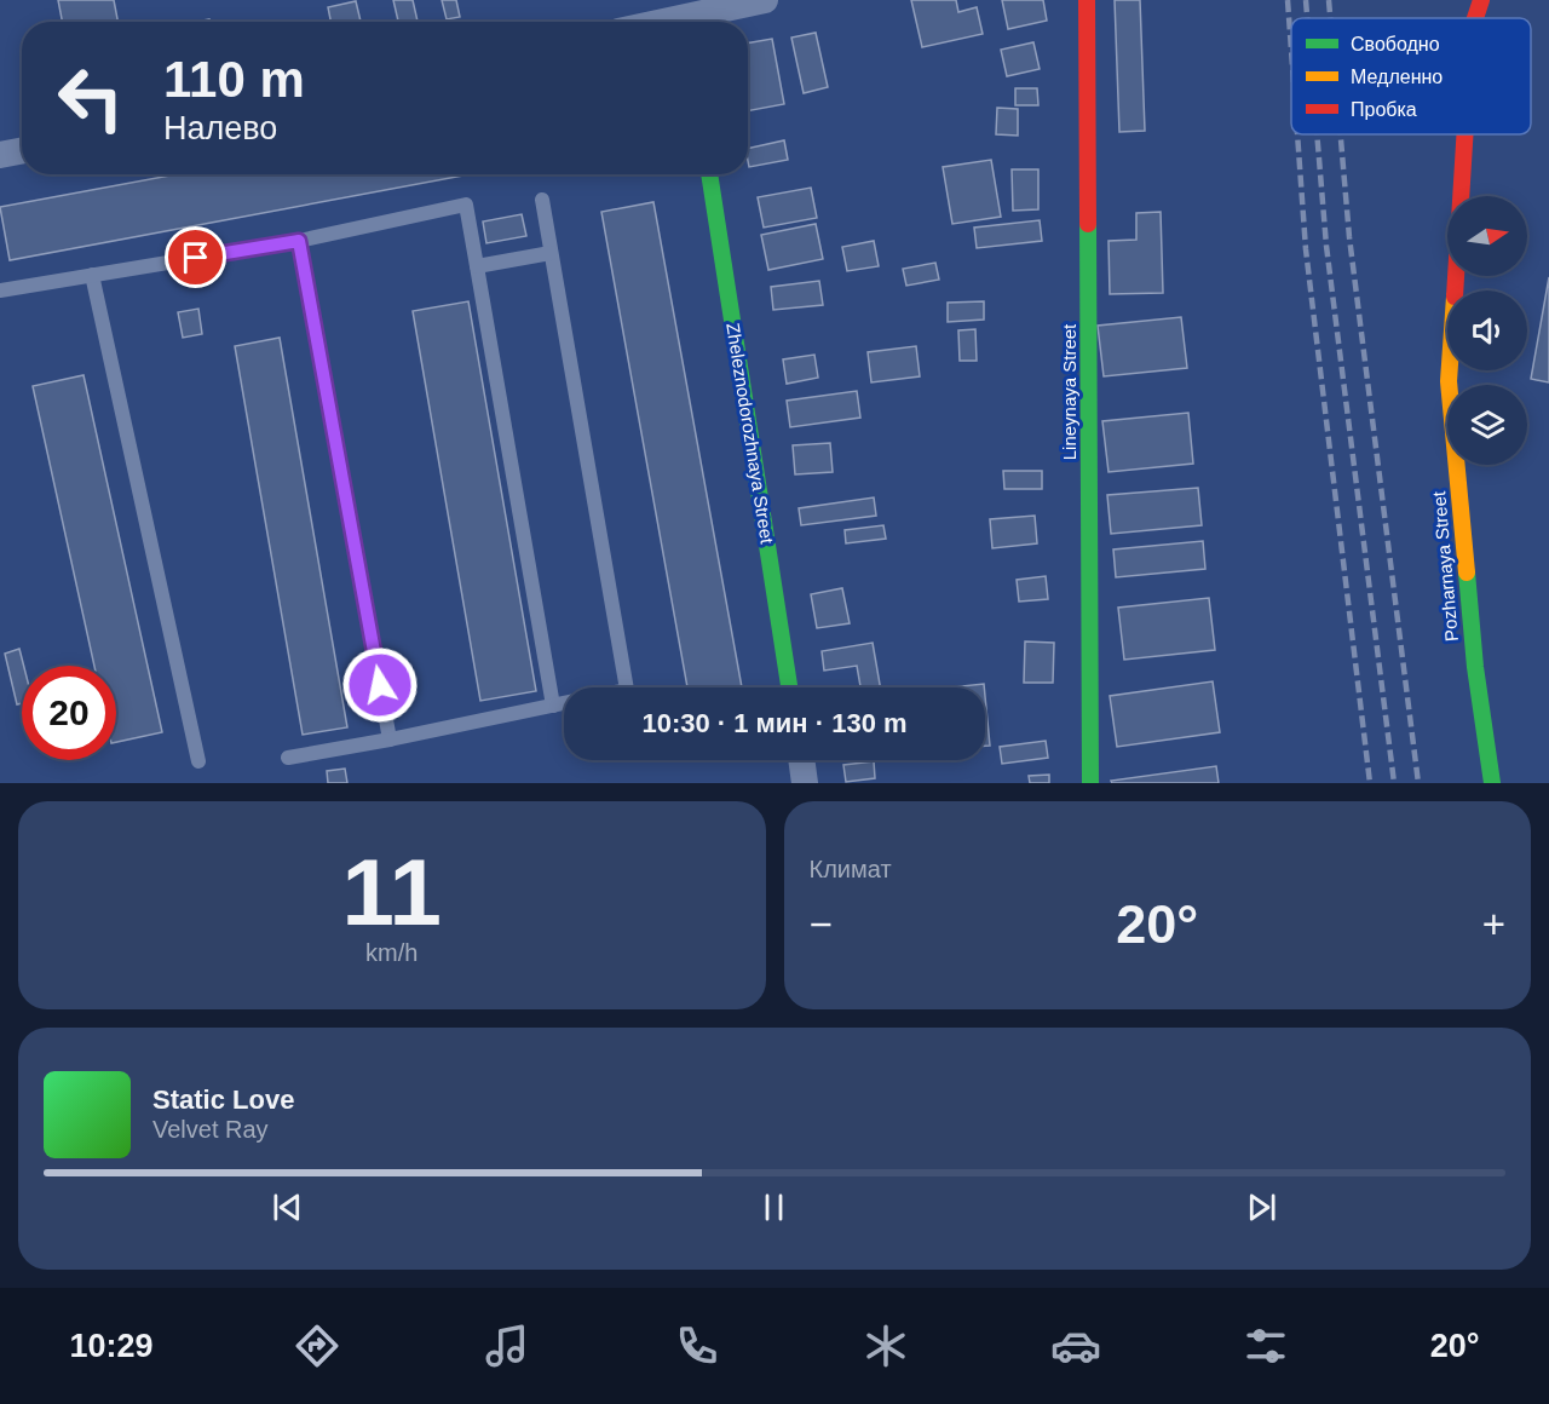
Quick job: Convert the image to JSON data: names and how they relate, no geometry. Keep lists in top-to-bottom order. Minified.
{"streets":{"street":["Lineynaya Street","Zheleznodorozhnaya Street","Pozharnaya Street"]},"legend":["Свободно","Медленно","Пробка"],"north":"right","page":{"turn":["110 m","Налево"],"limit":"20","trip":"10:30 · 1 мин · 130 m","tile":[["11","km/h"],"Климат"],"heat":["−","20°","+"],"song":["Static Love","Velvet Ray"],"tabs":["10:29","20°"]}}
